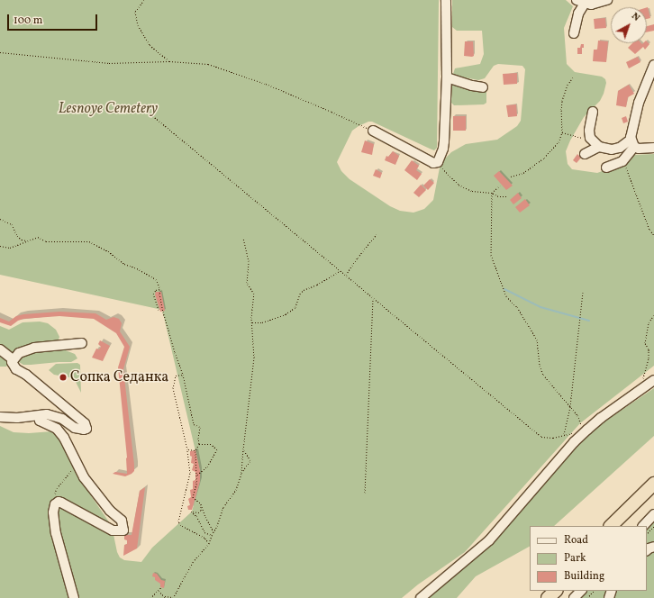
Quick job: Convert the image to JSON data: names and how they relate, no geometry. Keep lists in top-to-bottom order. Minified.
{"parks":["Lesnoye Cemetery"],"places":["Сопка Седанка"],"legend":["Road","Park","Building"],"scale_bar":"100 m","north":"top right"}
